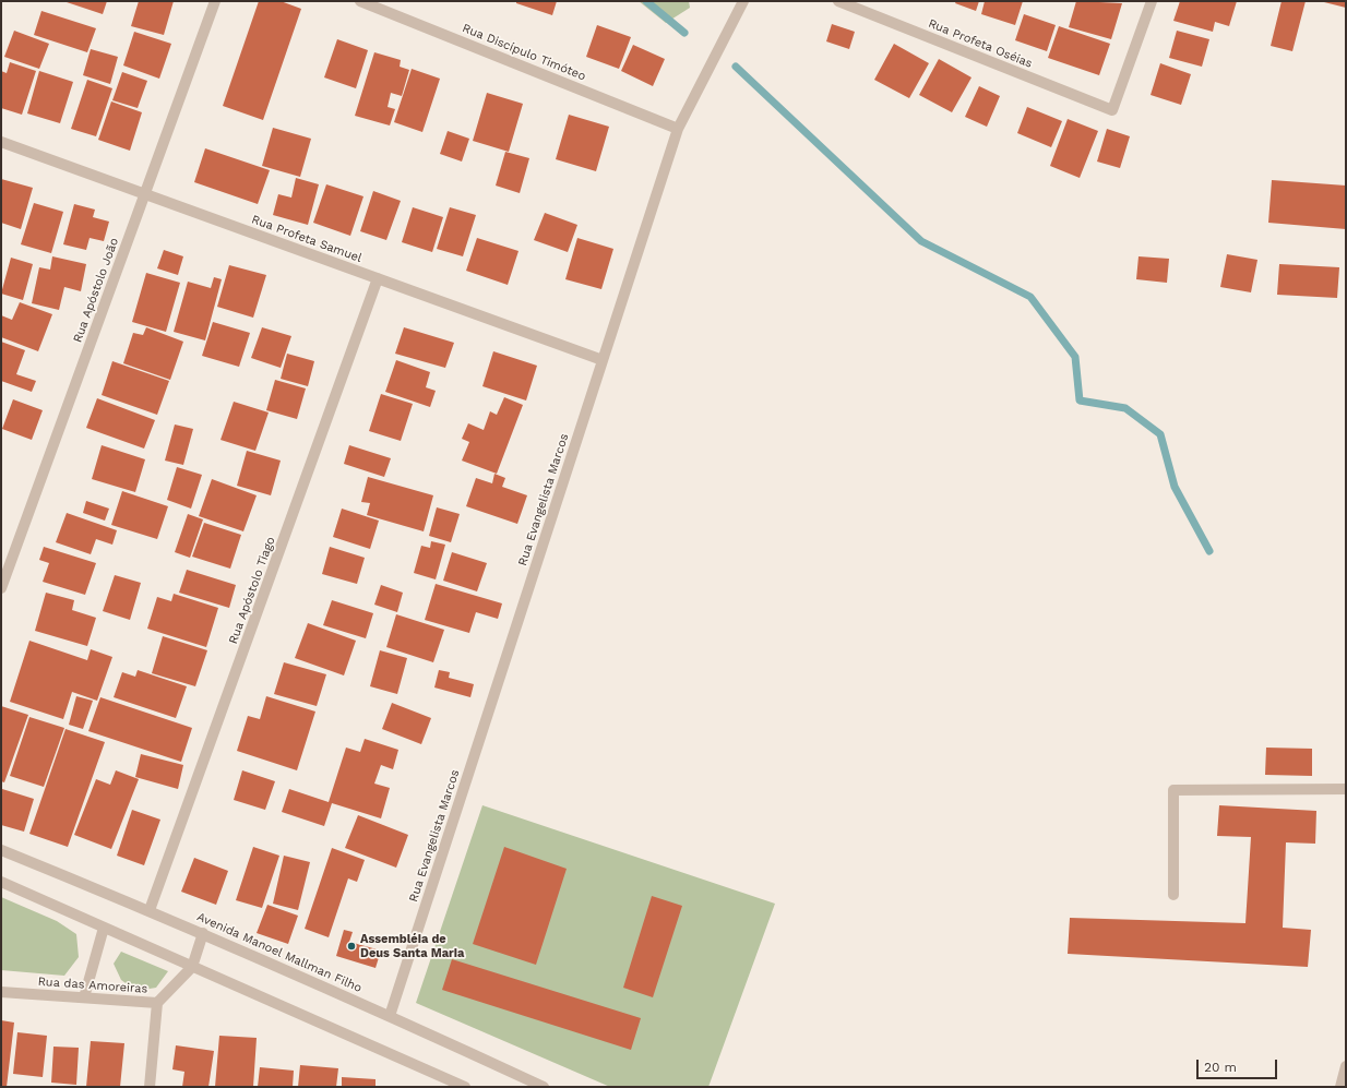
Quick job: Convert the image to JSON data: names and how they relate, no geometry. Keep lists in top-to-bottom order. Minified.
{"streets":{"street":["Rua Profeta Oséias","Rua Discípulo Timóteo","Rua Profeta Samuel","Rua Apóstolo João","Rua Evangelista Marcos","Rua Apóstolo Tiago","Avenida Manoel Mallman Filho","Rua das Amoreiras"]},"crossings":[["Rua Discípulo Timóteo","Rua Evangelista Marcos"],["Rua Profeta Samuel","Rua Apóstolo João"],["Rua Profeta Samuel","Rua Evangelista Marcos"],["Rua Profeta Samuel","Rua Apóstolo Tiago"],["Rua Evangelista Marcos","Avenida Manoel Mallman Filho"],["Rua Apóstolo Tiago","Avenida Manoel Mallman Filho"]],"places":["Assembléia de Deus Santa Maria"],"scale_bar":"20 m"}
